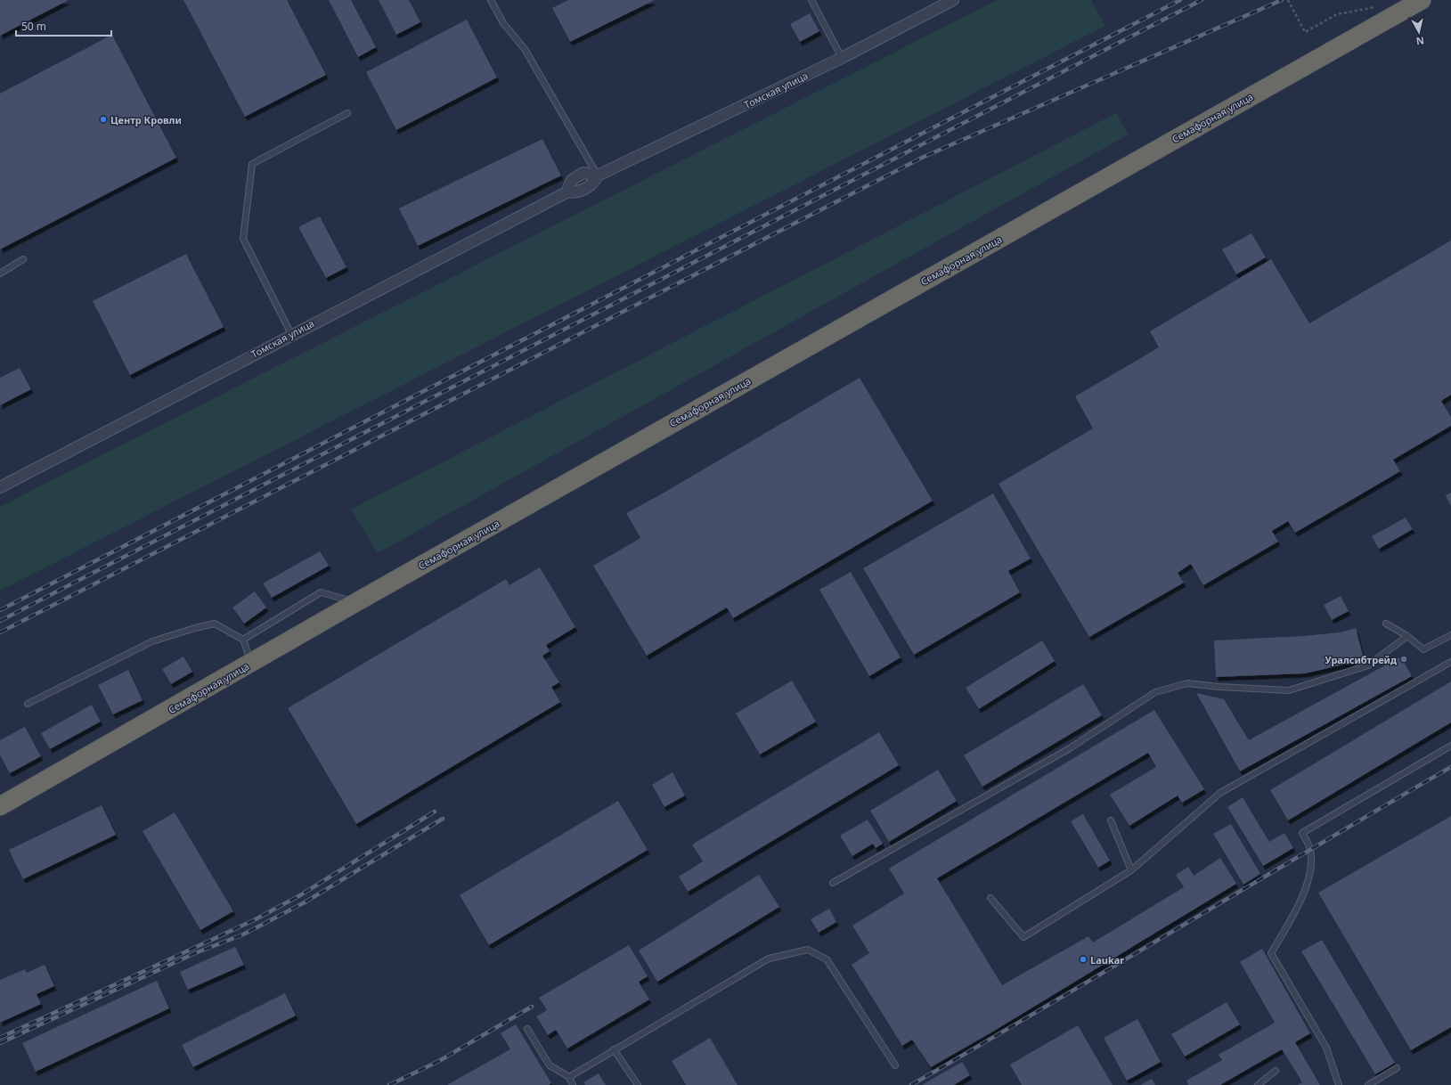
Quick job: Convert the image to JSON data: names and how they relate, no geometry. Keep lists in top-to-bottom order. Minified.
{"streets":{"highway":["Семафорная улица"],"street":["Томская улица"]},"places":["Центр Кровли","Уралcибтрейд","Laukar"],"scale_bar":"50 m","north":"bottom"}
